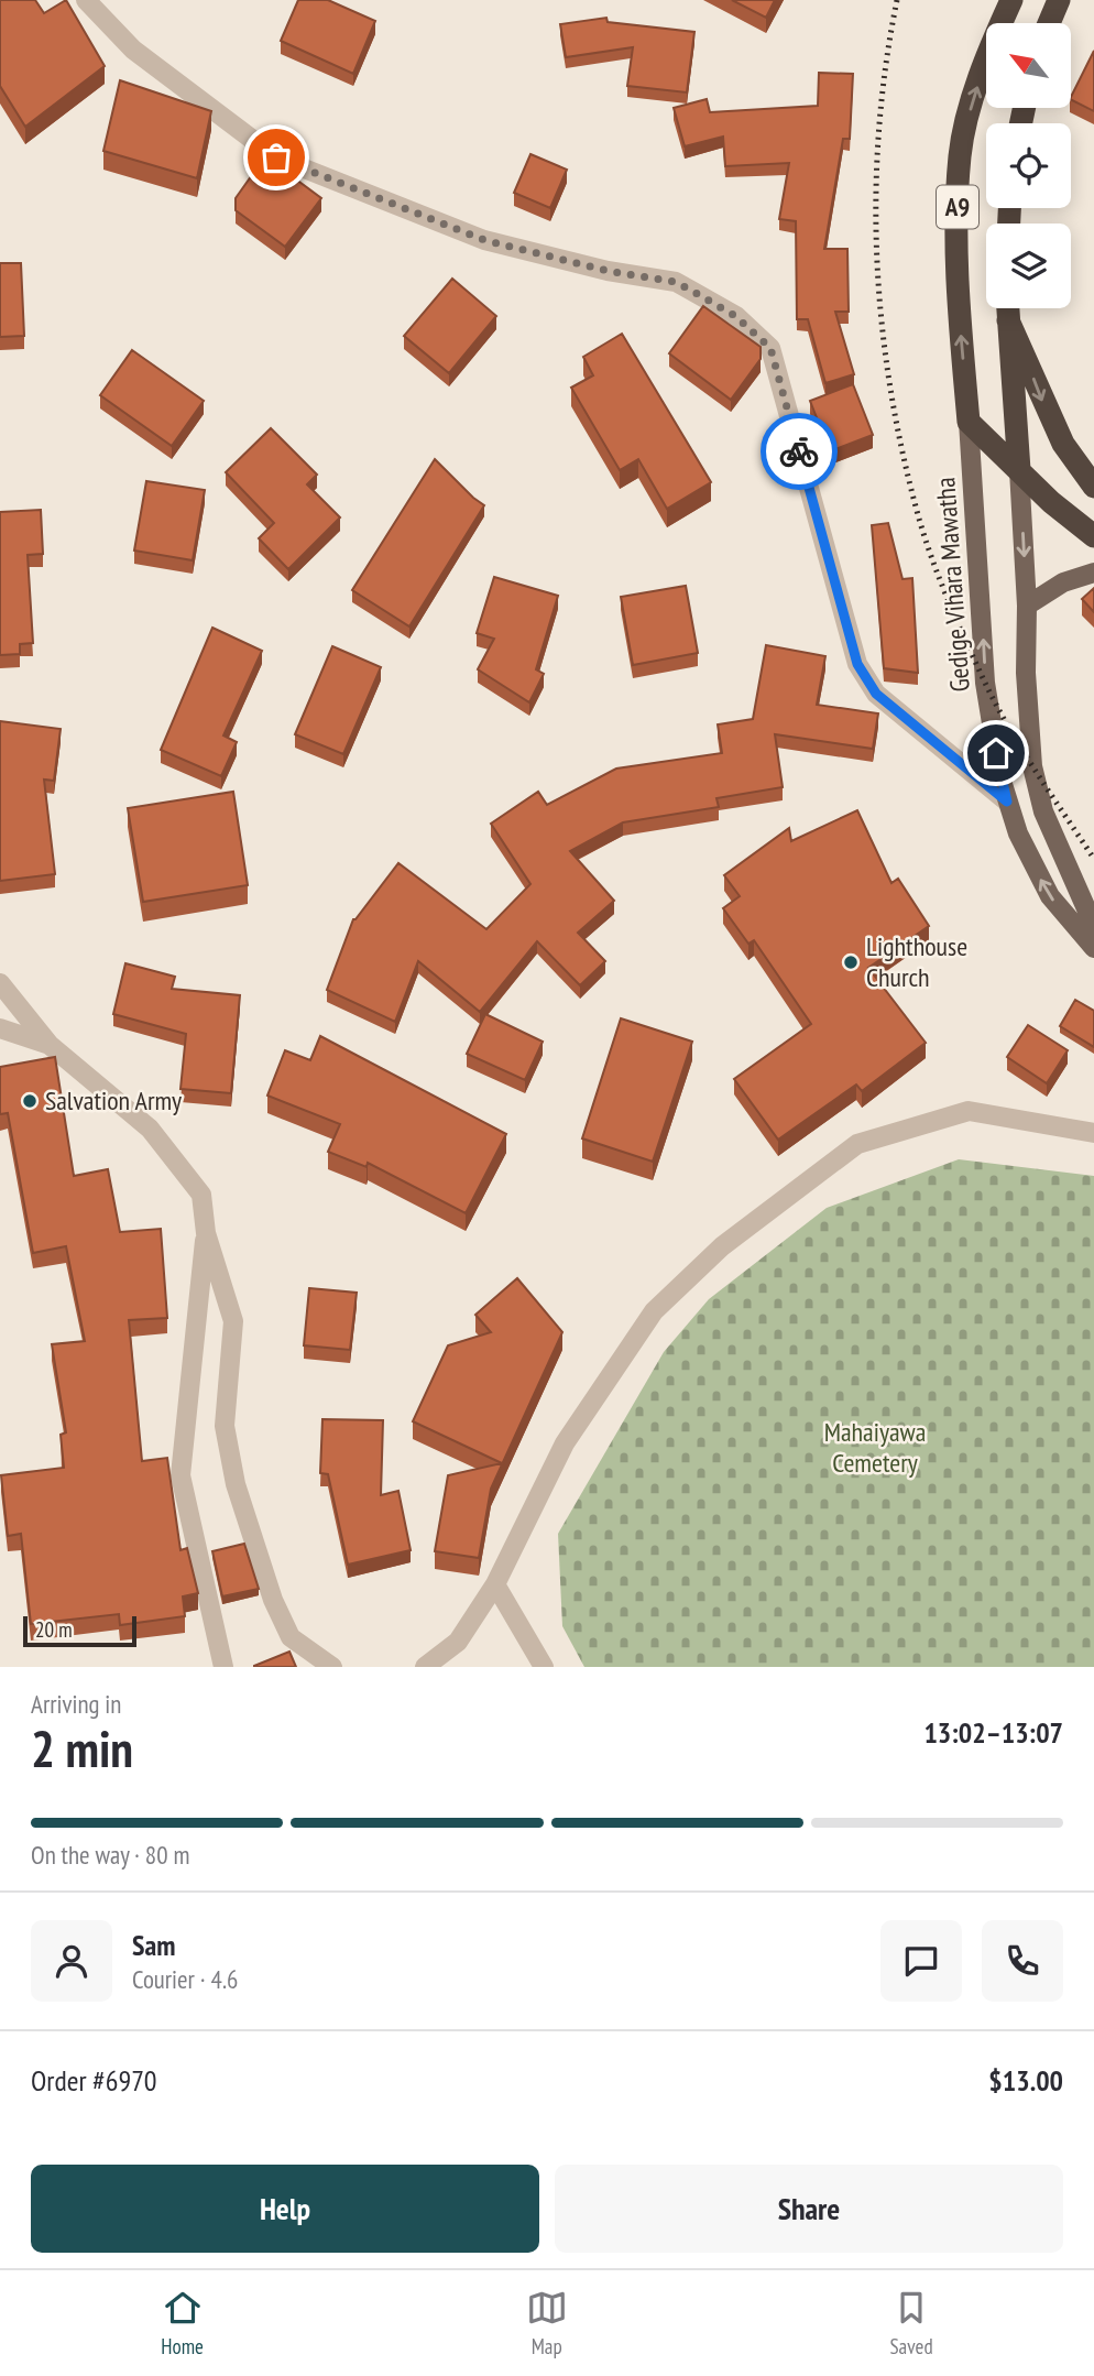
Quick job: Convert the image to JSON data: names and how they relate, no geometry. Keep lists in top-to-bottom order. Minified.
{"streets":{"highway":["A9"],"main road":["Gedige Vihara Mawatha"]},"crossings":[["A9","Gedige Vihara Mawatha"]],"parks":["Mahaiyawa Cemetery"],"places":["Lighthouse Church","Salvation Army"],"scale_bar":"20 m","north":"top left","page":{"scale":"20 m","heading":["2 min","Arriving in","13:02–13:07"],"panel":["Sam","Courier · 4.6","Order #6970","$13.00"],"bar":"On the way · 80 m","buttons":["Help","Share"],"tabs":["Home","Map","Saved"]}}
